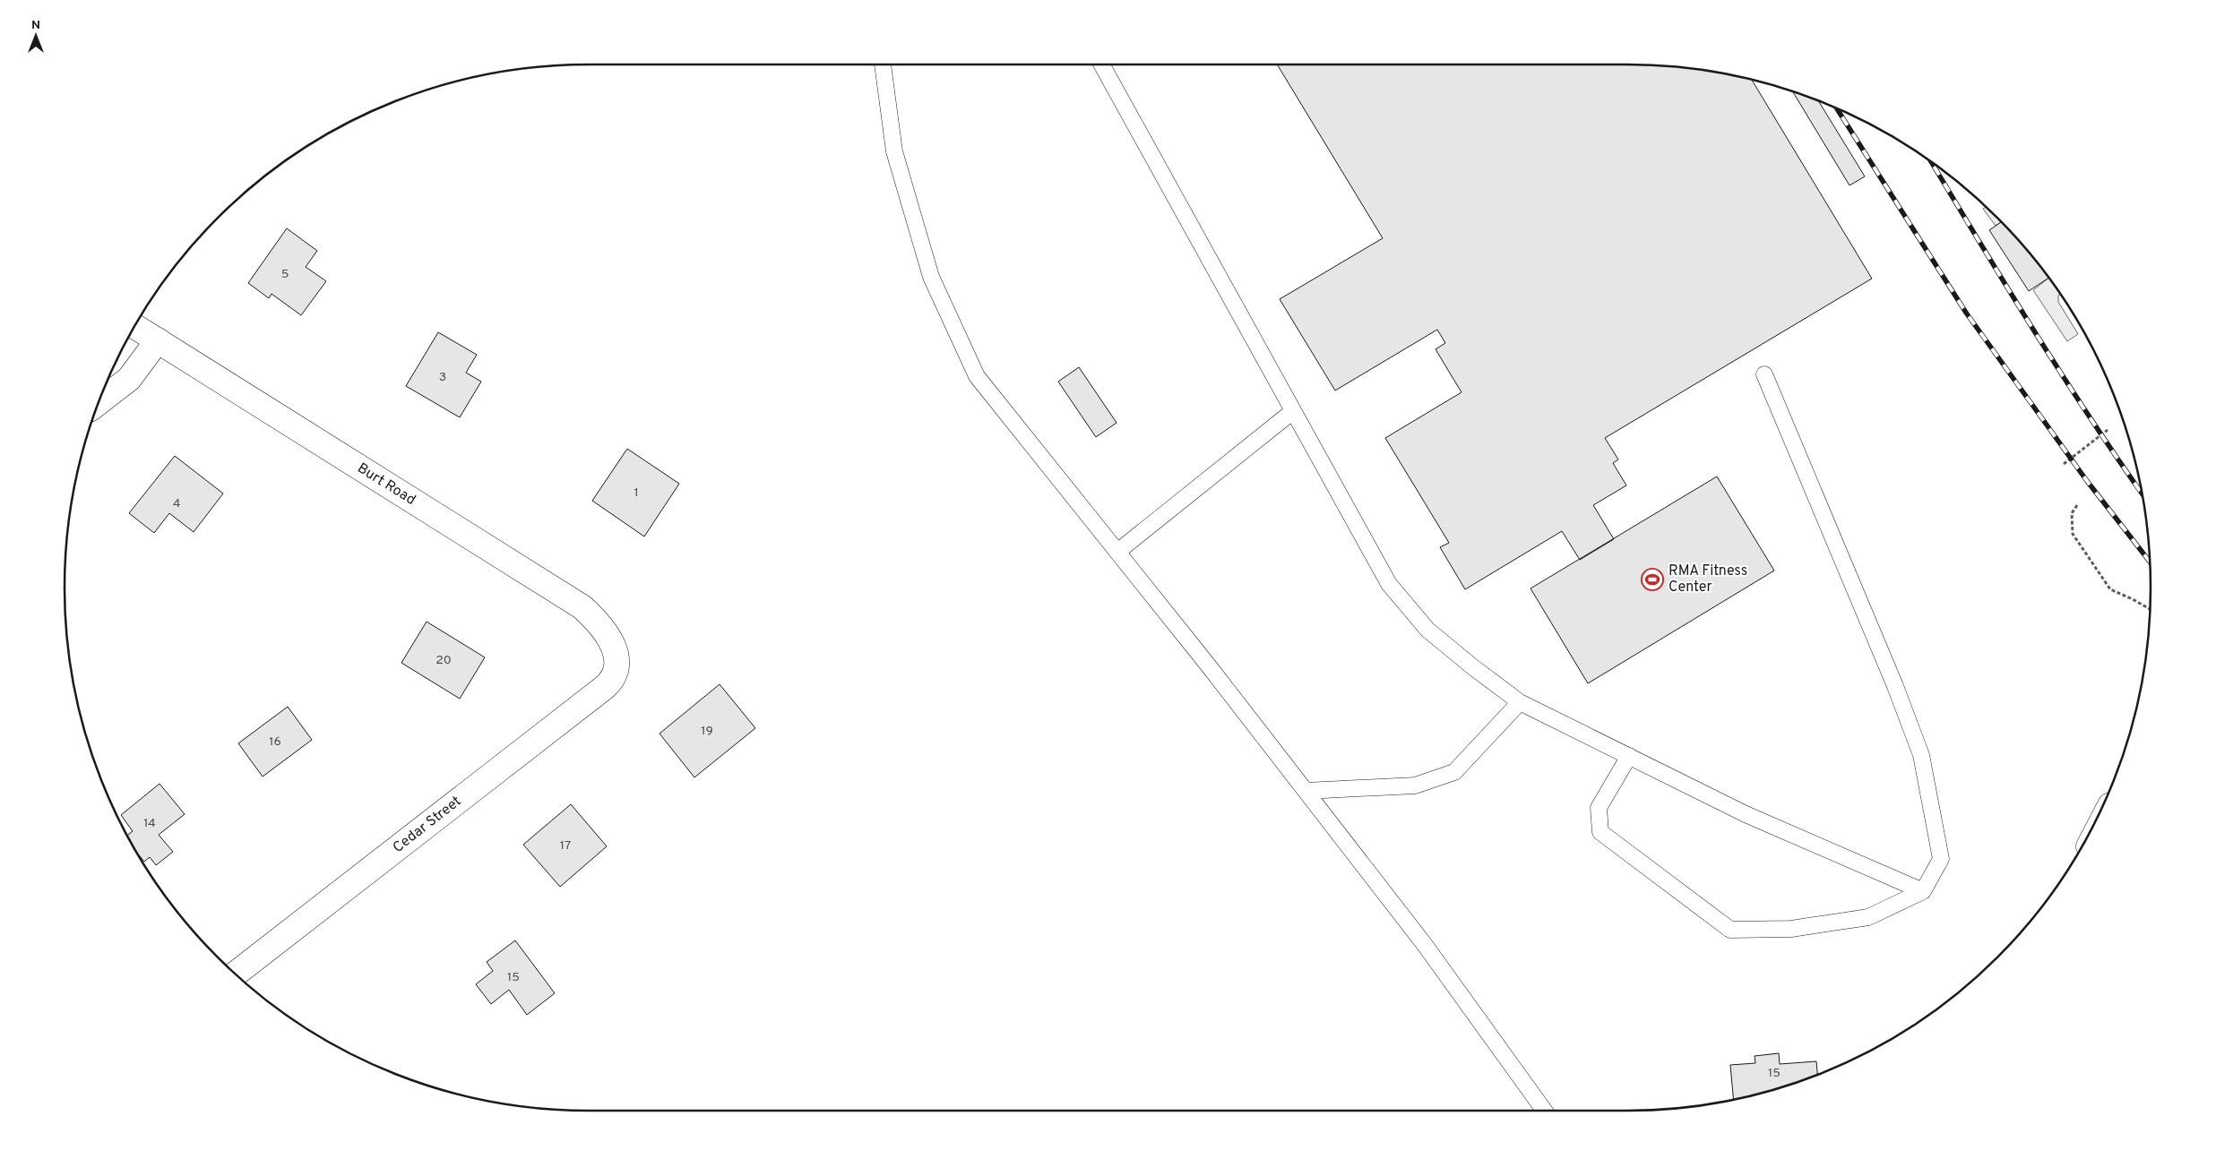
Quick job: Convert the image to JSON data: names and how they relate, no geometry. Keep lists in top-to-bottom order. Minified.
{"streets":{"street":["Burt Road","Cedar Street"]},"crossings":[["Burt Road","Cedar Street"]],"places":{"sports":["RMA Fitness Center"]},"house_numbers":["5","3","1","4","20","19","16","14","17","15","15"],"north":"top"}
